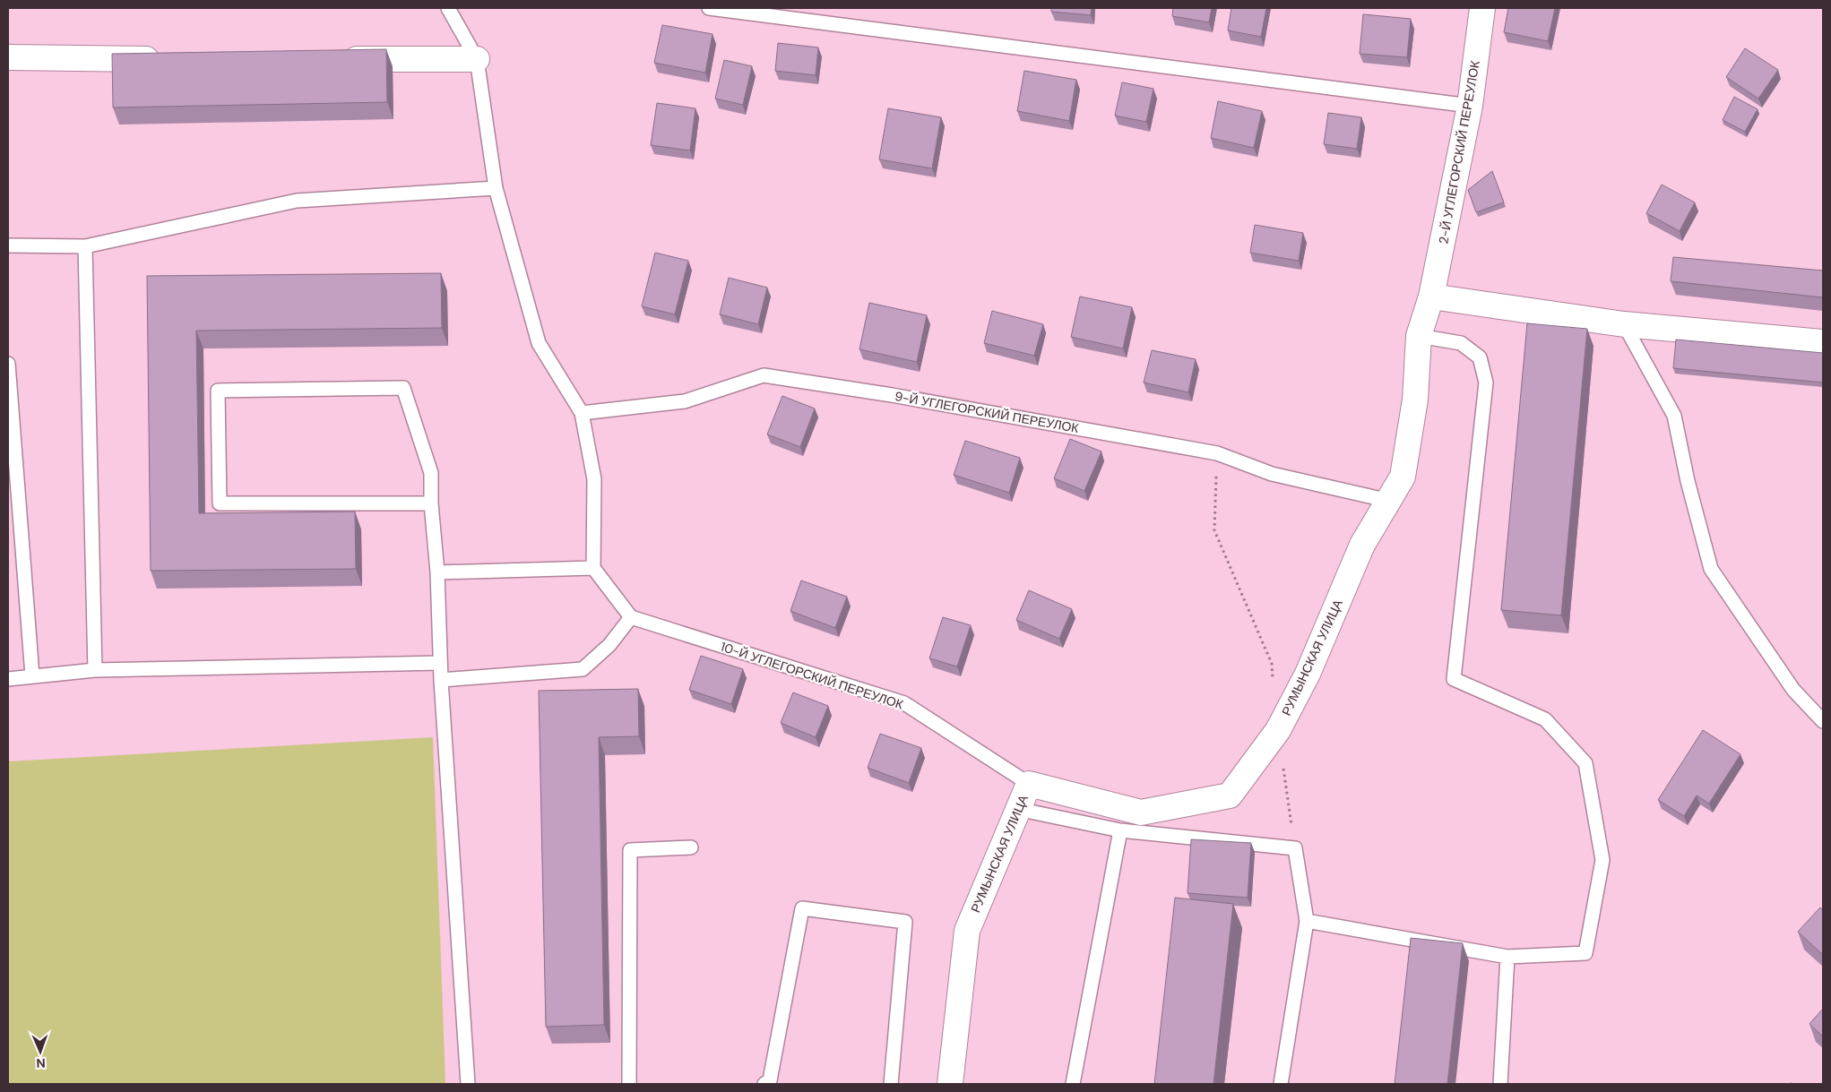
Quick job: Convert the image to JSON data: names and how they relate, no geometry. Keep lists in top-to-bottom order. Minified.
{"streets":{"street":["2-Й УГЛЕГОРСКИЙ ПЕРЕУЛОК","РУМЫНСКАЯ УЛИЦА"],"lane":["9-Й УГЛЕГОРСКИЙ ПЕРЕУЛОК","10-Й УГЛЕГОРСКИЙ ПЕРЕУЛОК"]},"crossings":[["2-Й УГЛЕГОРСКИЙ ПЕРЕУЛОК","РУМЫНСКАЯ УЛИЦА"],["9-Й УГЛЕГОРСКИЙ ПЕРЕУЛОК","РУМЫНСКАЯ УЛИЦА"],["РУМЫНСКАЯ УЛИЦА","10-Й УГЛЕГОРСКИЙ ПЕРЕУЛОК"]],"north":"bottom"}
